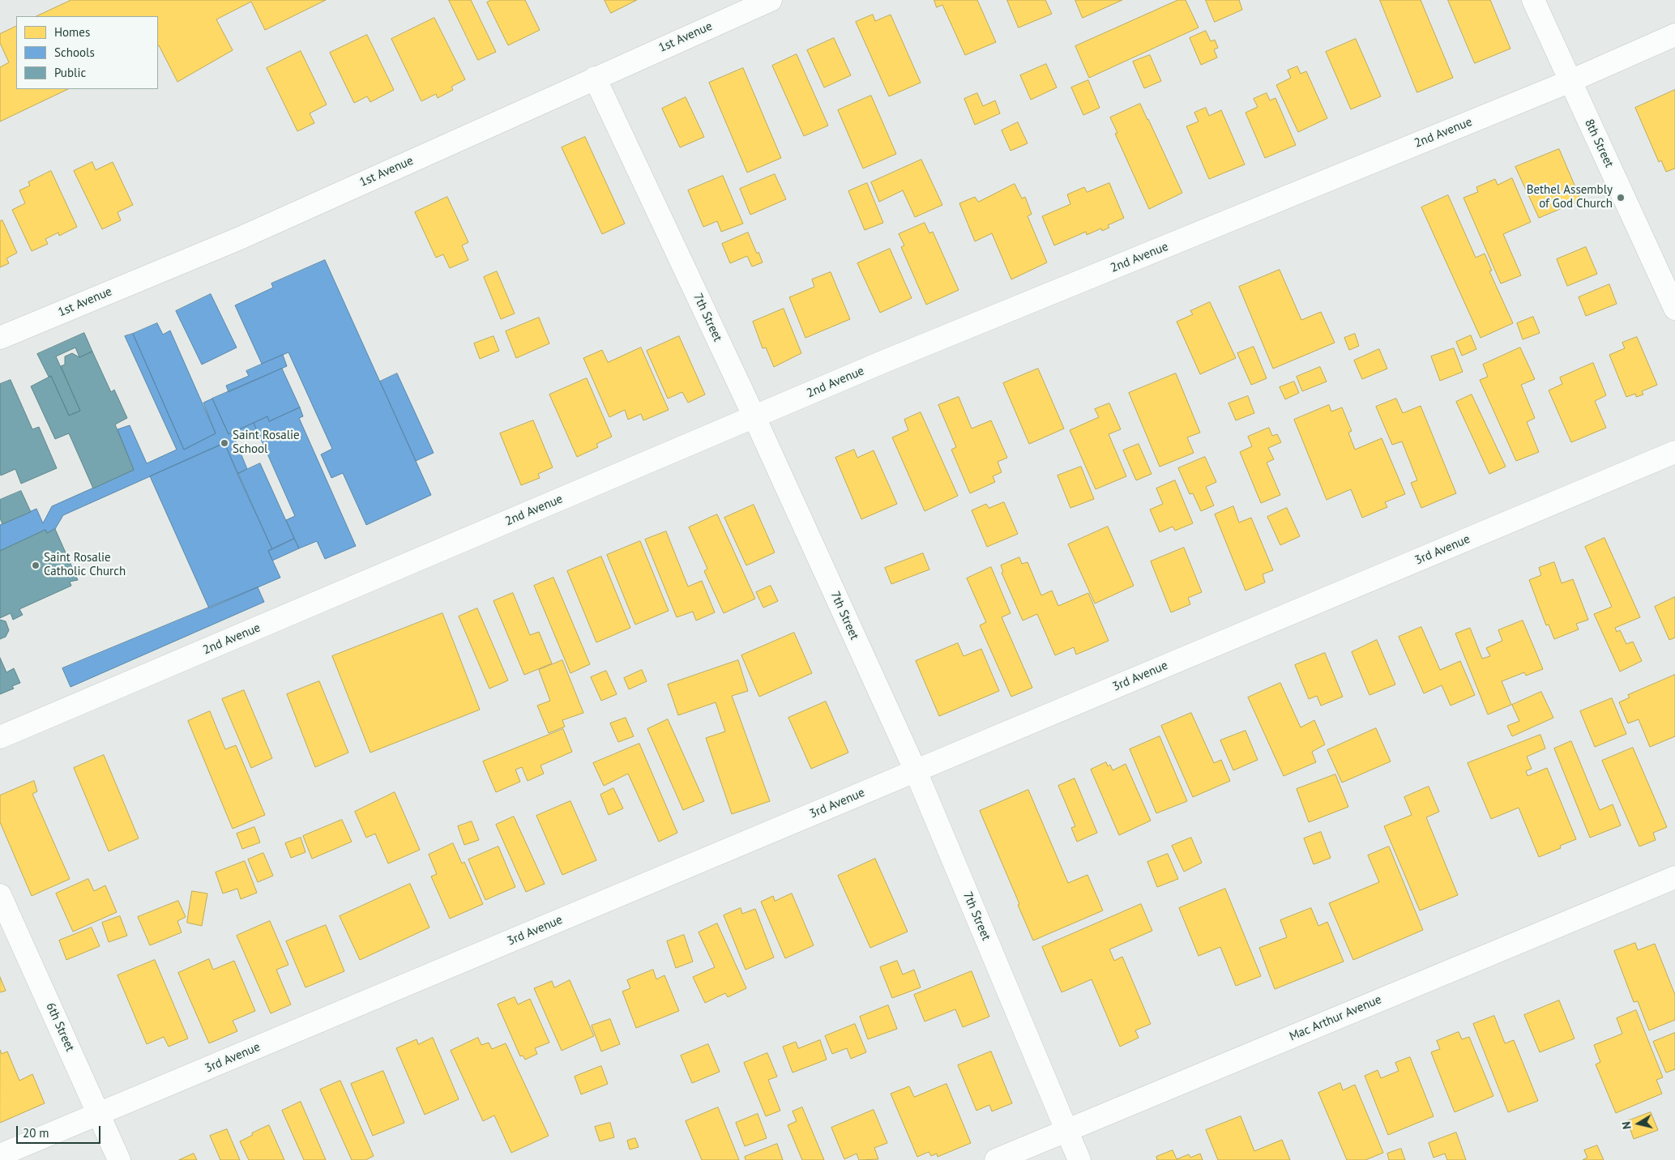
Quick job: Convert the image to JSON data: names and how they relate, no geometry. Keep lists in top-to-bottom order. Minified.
{"streets":{"street":["1st Avenue","2nd Avenue","8th Street","7th Street","3rd Avenue","Mac Arthur Avenue","6th Street"]},"crossings":[["1st Avenue","7th Street"],["2nd Avenue","8th Street"],["2nd Avenue","7th Street"],["7th Street","3rd Avenue"],["7th Street","Mac Arthur Avenue"],["3rd Avenue","6th Street"]],"places":["Bethel Assembly of God Church","Saint Rosalie School","Saint Rosalie Catholic Church"],"legend":["Homes","Schools","Public"],"scale_bar":"20 m","north":"left"}
